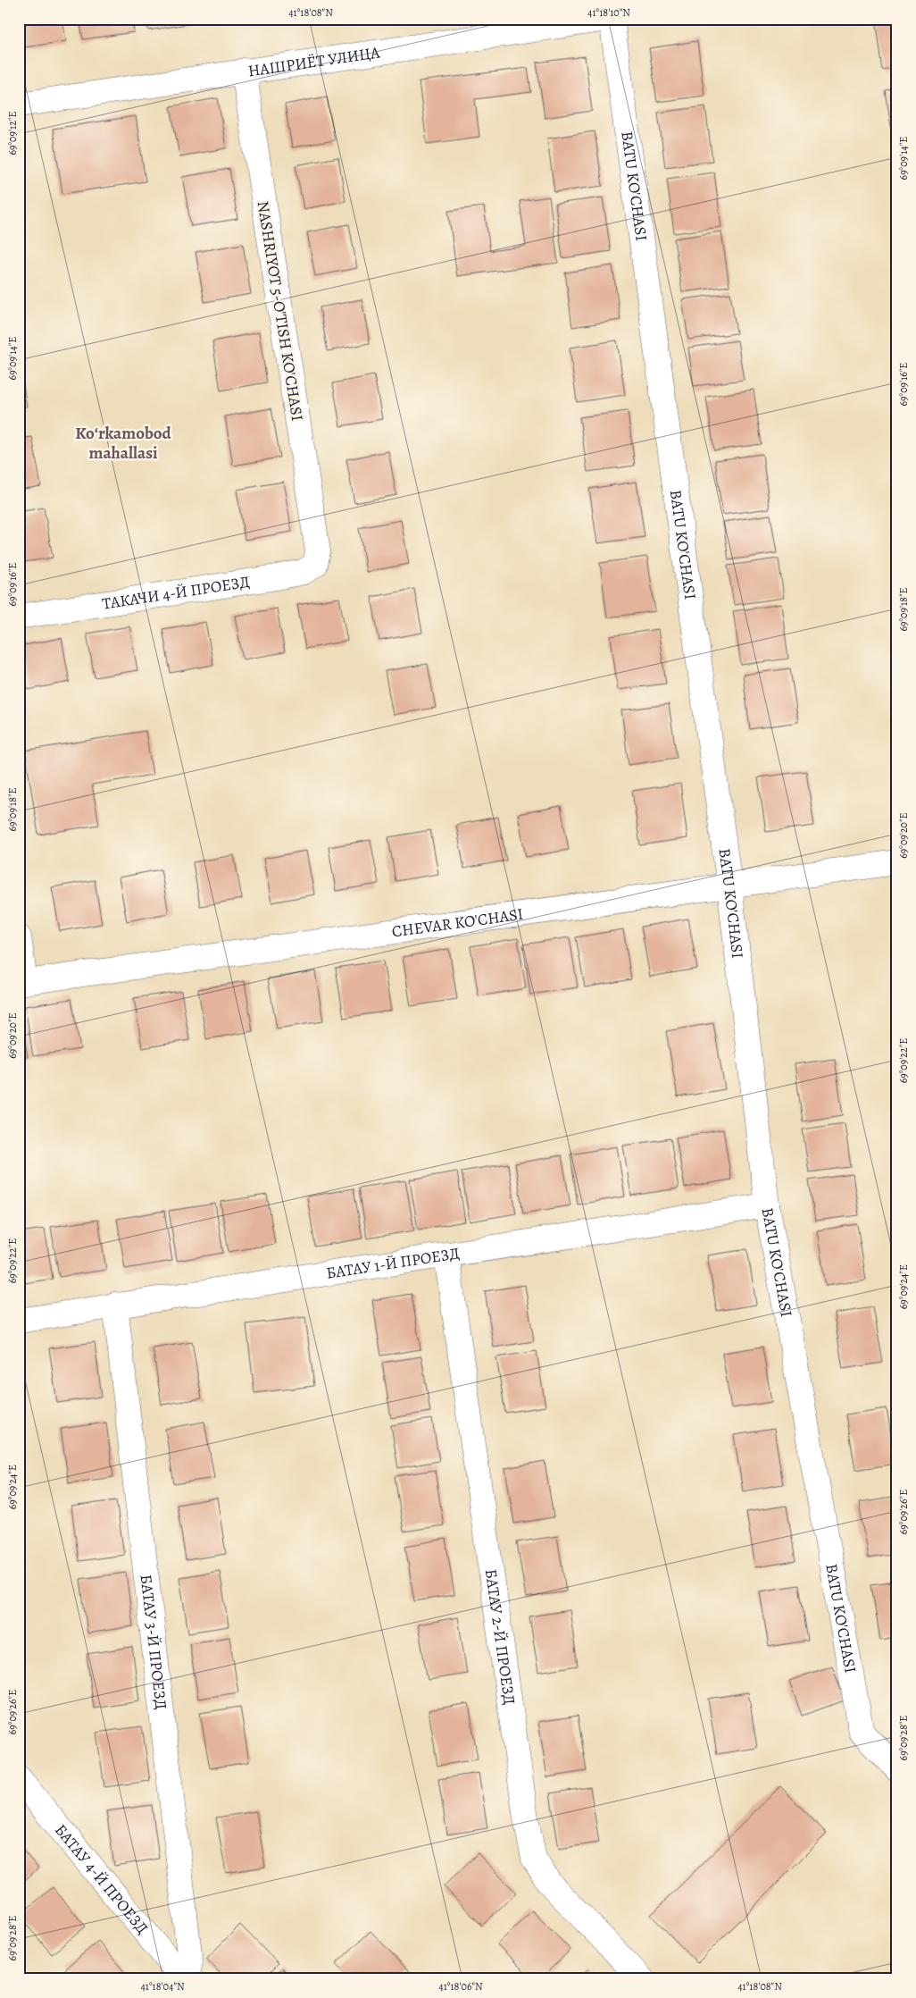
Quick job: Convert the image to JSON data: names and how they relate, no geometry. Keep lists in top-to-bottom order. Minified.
{"streets":{"street":["НАШРИЁТ УЛИЦА","BATU KO'CHASI","NASHRIYOT 5-O'TISH KO'CHASI","ТАКАЧИ 4-Й ПРОЕЗД","CHEVAR KO'CHASI","БАТАУ 1-Й ПРОЕЗД","БАТАУ 2-Й ПРОЕЗД","БАТАУ 3-Й ПРОЕЗД","БАТАУ 4-Й ПРОЕЗД"]},"crossings":[["НАШРИЁТ УЛИЦА","BATU KO'CHASI"],["НАШРИЁТ УЛИЦА","NASHRIYOT 5-O'TISH KO'CHASI"],["BATU KO'CHASI","CHEVAR KO'CHASI"],["BATU KO'CHASI","БАТАУ 1-Й ПРОЕЗД"],["NASHRIYOT 5-O'TISH KO'CHASI","ТАКАЧИ 4-Й ПРОЕЗД"],["БАТАУ 1-Й ПРОЕЗД","БАТАУ 2-Й ПРОЕЗД"],["БАТАУ 1-Й ПРОЕЗД","БАТАУ 3-Й ПРОЕЗД"],["БАТАУ 3-Й ПРОЕЗД","БАТАУ 4-Й ПРОЕЗД"]],"districts":["Koʻrkamobod mahallasi"],"coordinates":["41°18'08\"N","41°18'10\"N","69°09'12\"E","69°09'14\"E","69°09'16\"E","69°09'18\"E","69°09'20\"E","69°09'22\"E","69°09'24\"E","69°09'26\"E","69°09'28\"E","41°18'04\"N","41°18'06\"N"]}
